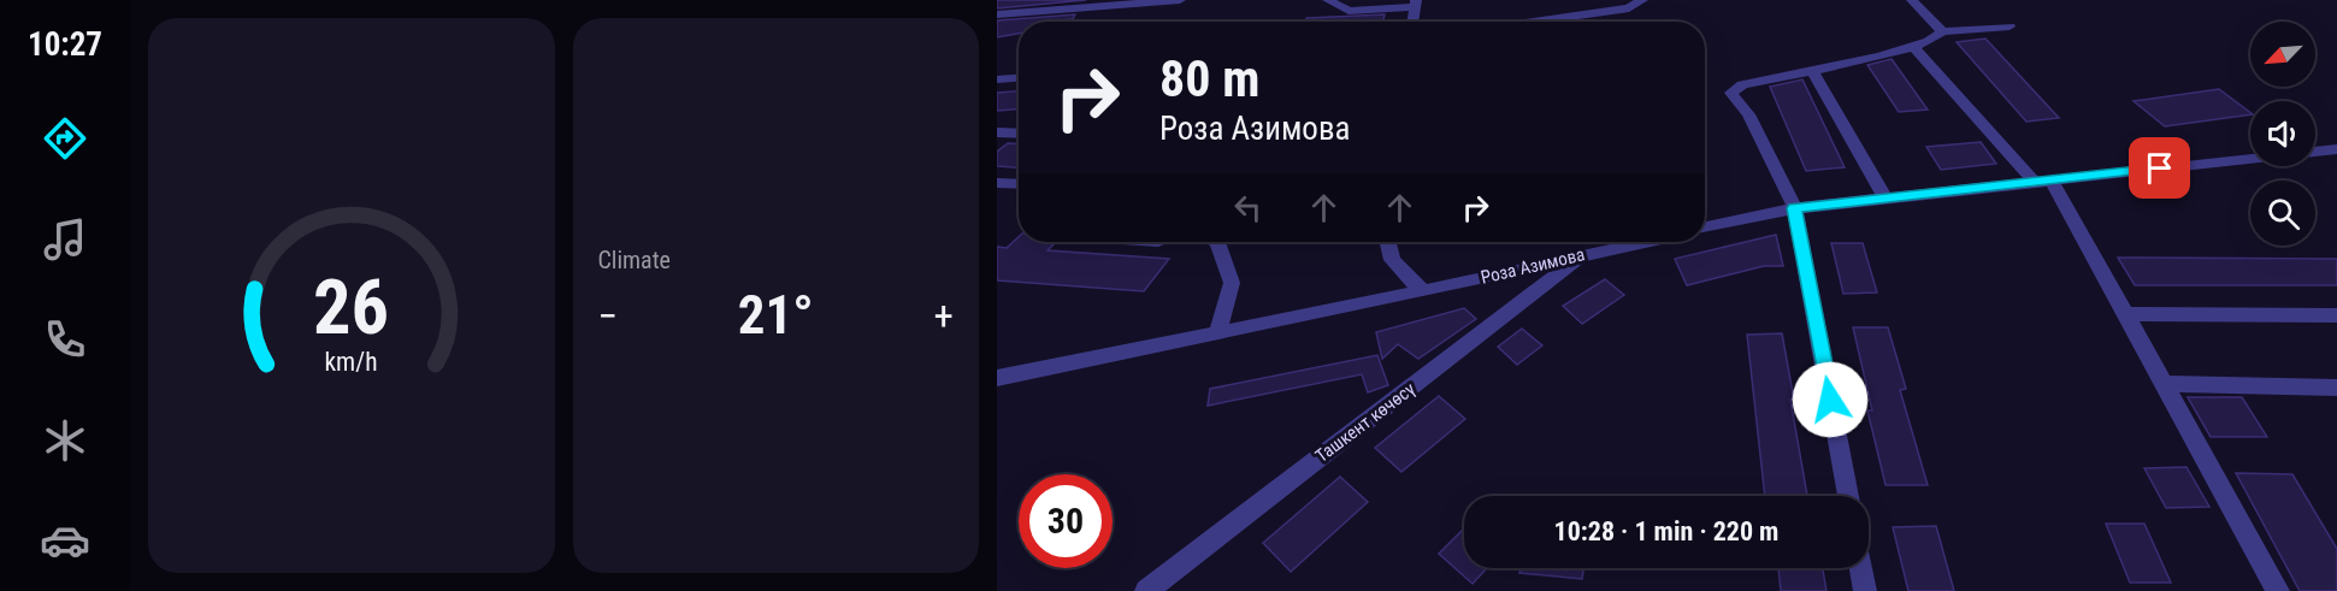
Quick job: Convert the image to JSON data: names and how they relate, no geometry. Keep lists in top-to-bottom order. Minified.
{"streets":{"street":["Роза Азимова","Ташкент көчөсү"]},"crossings":[["Роза Азимова","Ташкент көчөсү"]],"north":"bottom left","page":{"tabs":"10:27","tile":"Climate","turn":["80 m","Роза Азимова"],"heat":["−","21°","+"],"limit":"30","trip":"10:28 · 1 min · 220 m","gauge":["26","km/h"]}}
